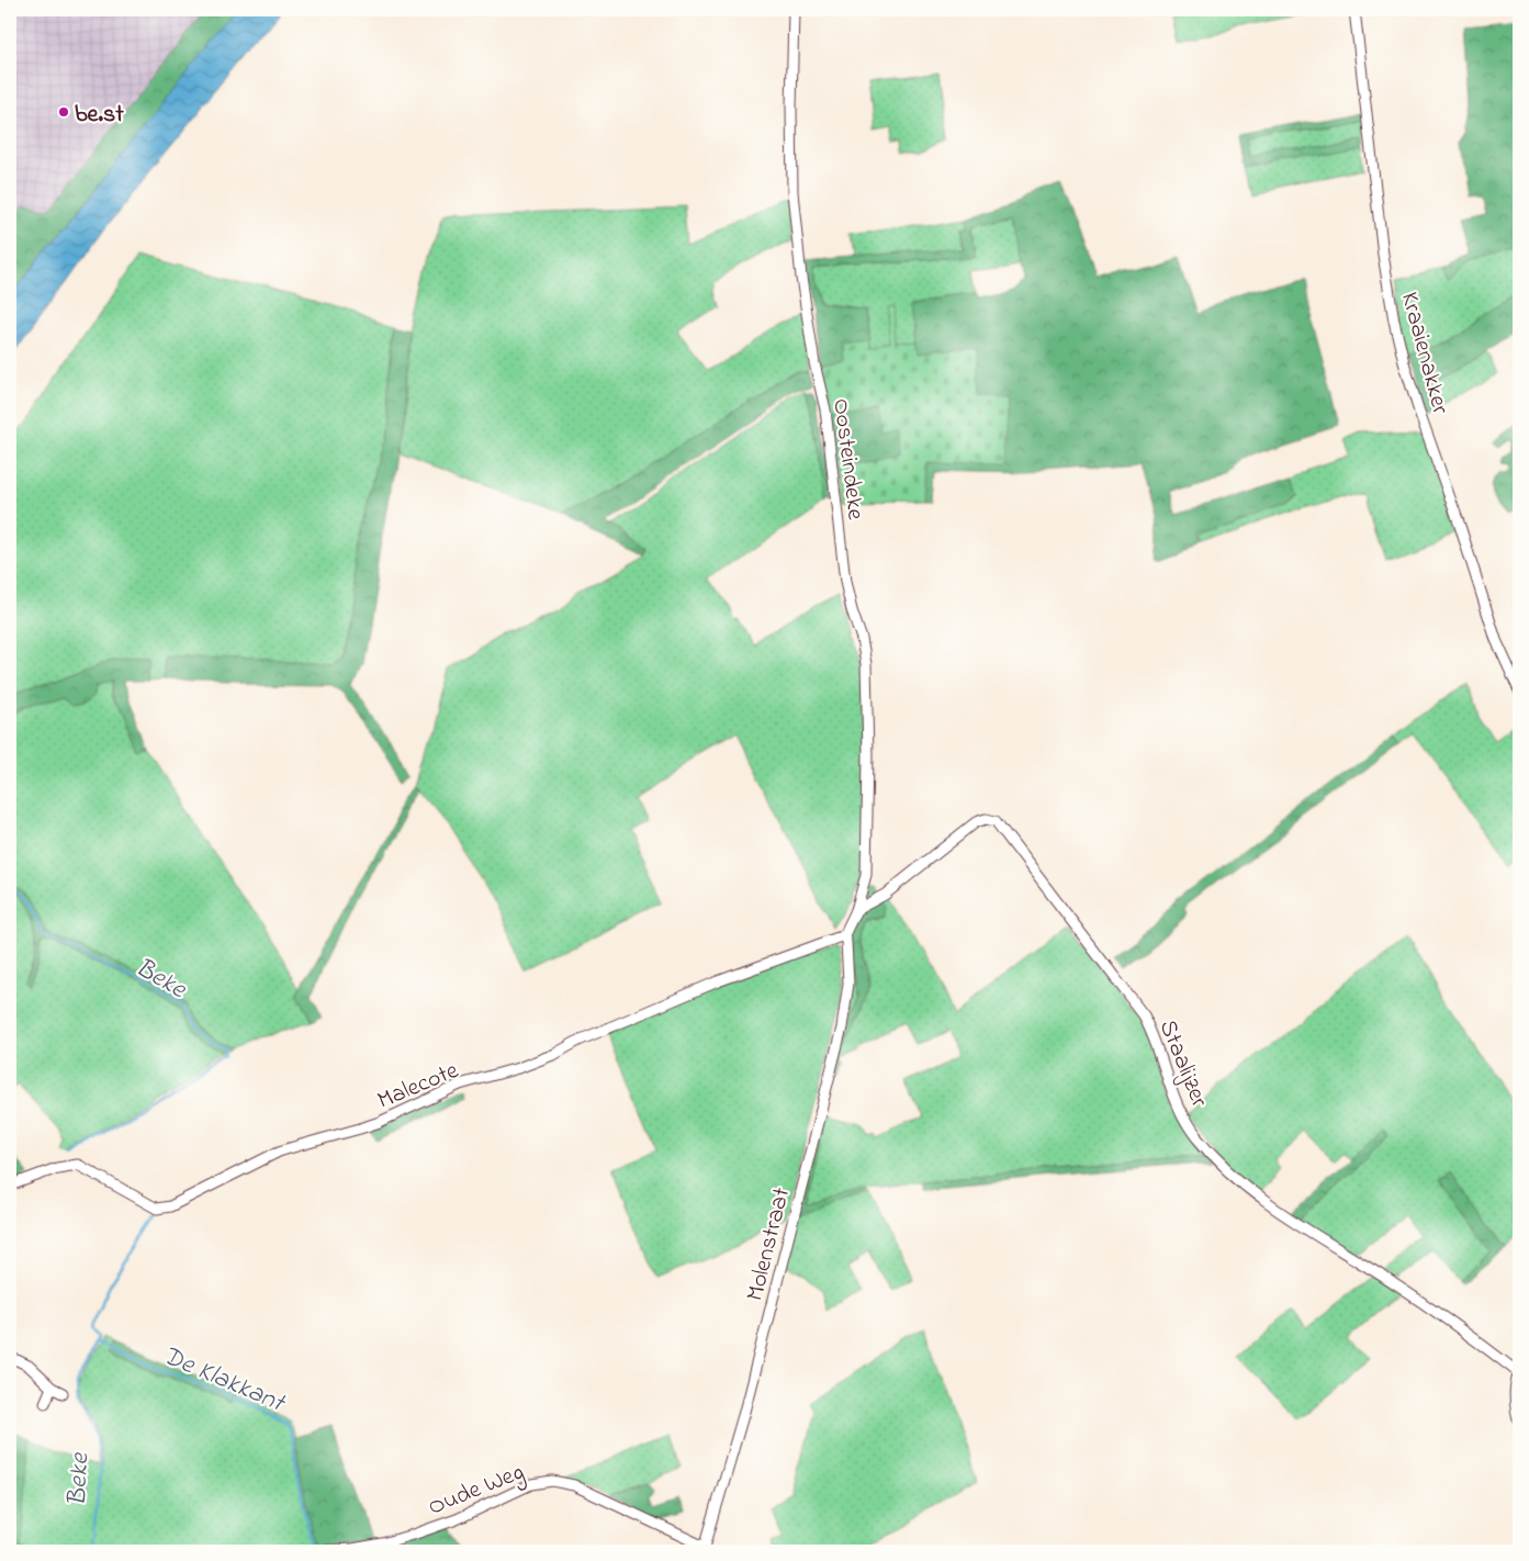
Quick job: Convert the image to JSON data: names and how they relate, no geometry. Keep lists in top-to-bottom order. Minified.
{"streets":{"street":["Kraaienakker","Oosteindeke","Staalijzer","Malecote","Molenstraat","Oude Weg"]},"crossings":[["Oosteindeke","Staalijzer"],["Oosteindeke","Malecote"],["Oosteindeke","Molenstraat"],["Malecote","Molenstraat"],["Molenstraat","Oude Weg"]],"water":["Beke","De Klakkant"],"places":["be.st"]}
